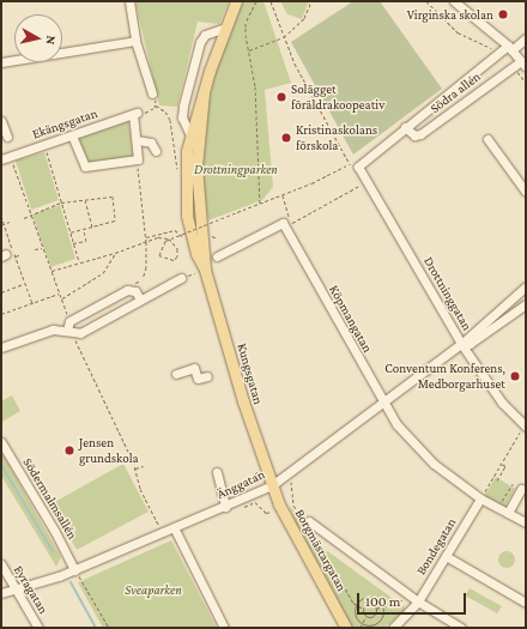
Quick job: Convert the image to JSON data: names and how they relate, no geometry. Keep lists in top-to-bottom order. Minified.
{"streets":{"main road":["Kungsgatan","Borgmästargatan"],"street":["Södra allén","Ekängsgatan","Drottninggatan","Köpmangatan","Änggatan","Södermalmsallén","Bondegatan","Eyragatan"]},"crossings":[["Södra allén","Drottninggatan"],["Drottninggatan","Änggatan"],["Köpmangatan","Änggatan"],["Köpmangatan","Bondegatan"],["Kungsgatan","Änggatan"],["Kungsgatan","Borgmästargatan"],["Änggatan","Södermalmsallén"],["Änggatan","Borgmästargatan"],["Änggatan","Eyragatan"]],"parks":["Drottningparken","Sveaparken"],"places":["Virginska skolan","Solägget föräldrakoopeativ","Kristinaskolans förskola","Conventum Konferens, Medborgarhuset","Jensen grundskola"],"scale_bar":"100 m","north":"right"}
